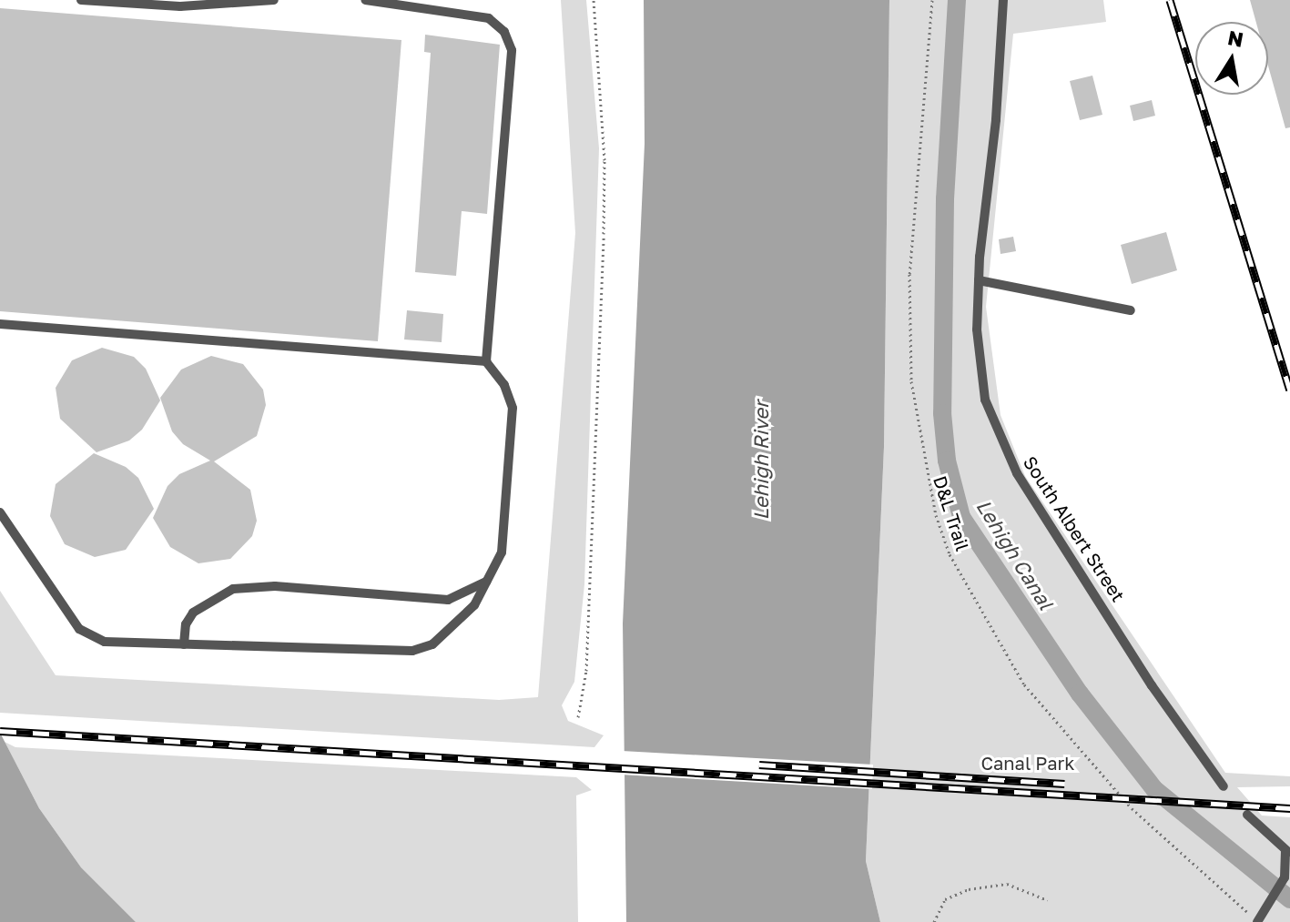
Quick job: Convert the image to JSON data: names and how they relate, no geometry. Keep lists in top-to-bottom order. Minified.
{"streets":{"lane":["South Albert Street"],"path":["D&L Trail"]},"water":["Lehigh River","Lehigh Canal"],"parks":["Canal Park"],"north":"top"}
